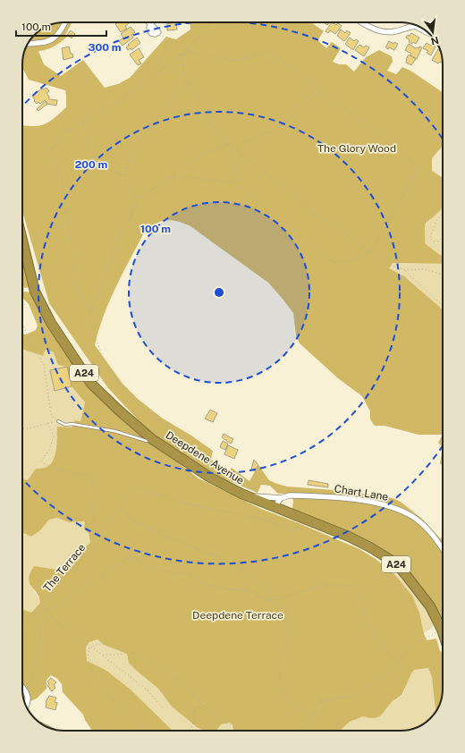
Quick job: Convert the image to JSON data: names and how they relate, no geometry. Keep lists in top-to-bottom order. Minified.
{"streets":{"highway":["A24","Deepdene Avenue"],"street":["Chart Lane"],"path":["The Terrace"]},"crossings":[["Deepdene Avenue","Chart Lane"]],"parks":["The Glory Wood","Deepdene Terrace"],"scale_bar":"100 m","north":"bottom","rings":["300 m","200 m","100 m"]}
